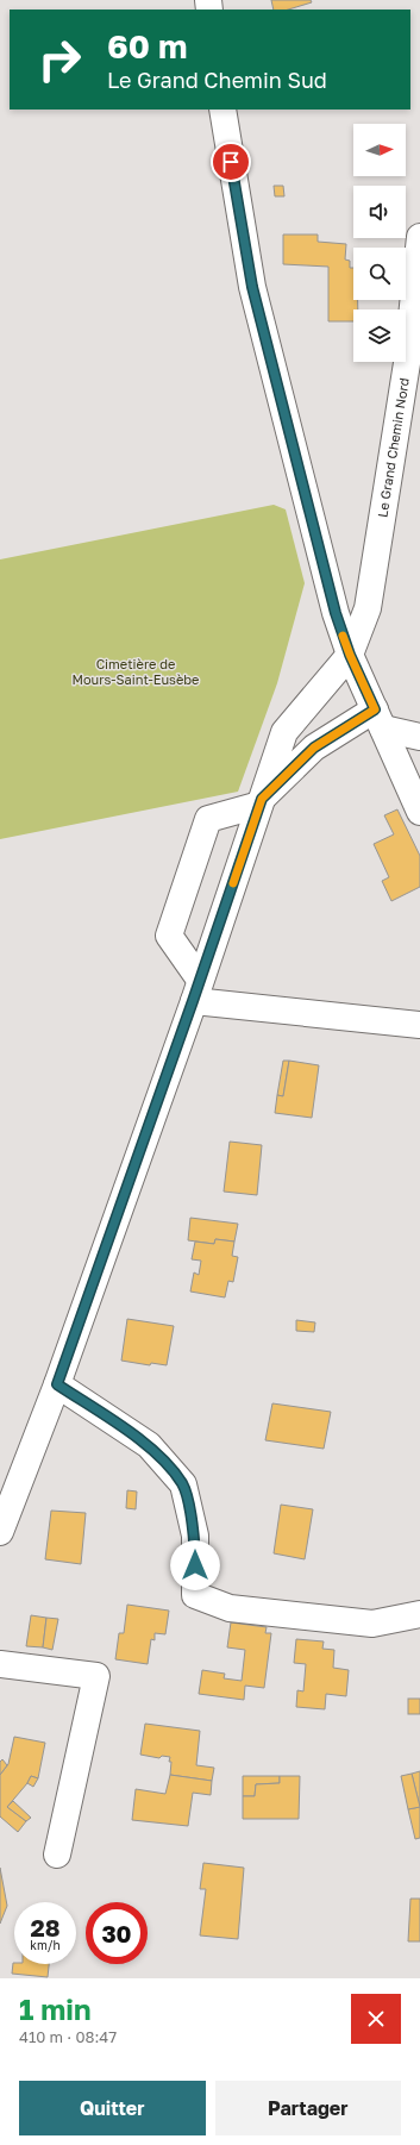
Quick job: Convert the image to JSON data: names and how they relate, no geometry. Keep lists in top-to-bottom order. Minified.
{"streets":{"street":["Le Grand Chemin Nord"]},"parks":["Cimetière de Mours-Saint-Eusèbe"],"north":"right","page":{"turn":["60 m","Le Grand Chemin Sud"],"speed":"28 km/h","limit":"30","heading":["1 min","410 m · 08:47"],"buttons":["Quitter","Partager"]}}
